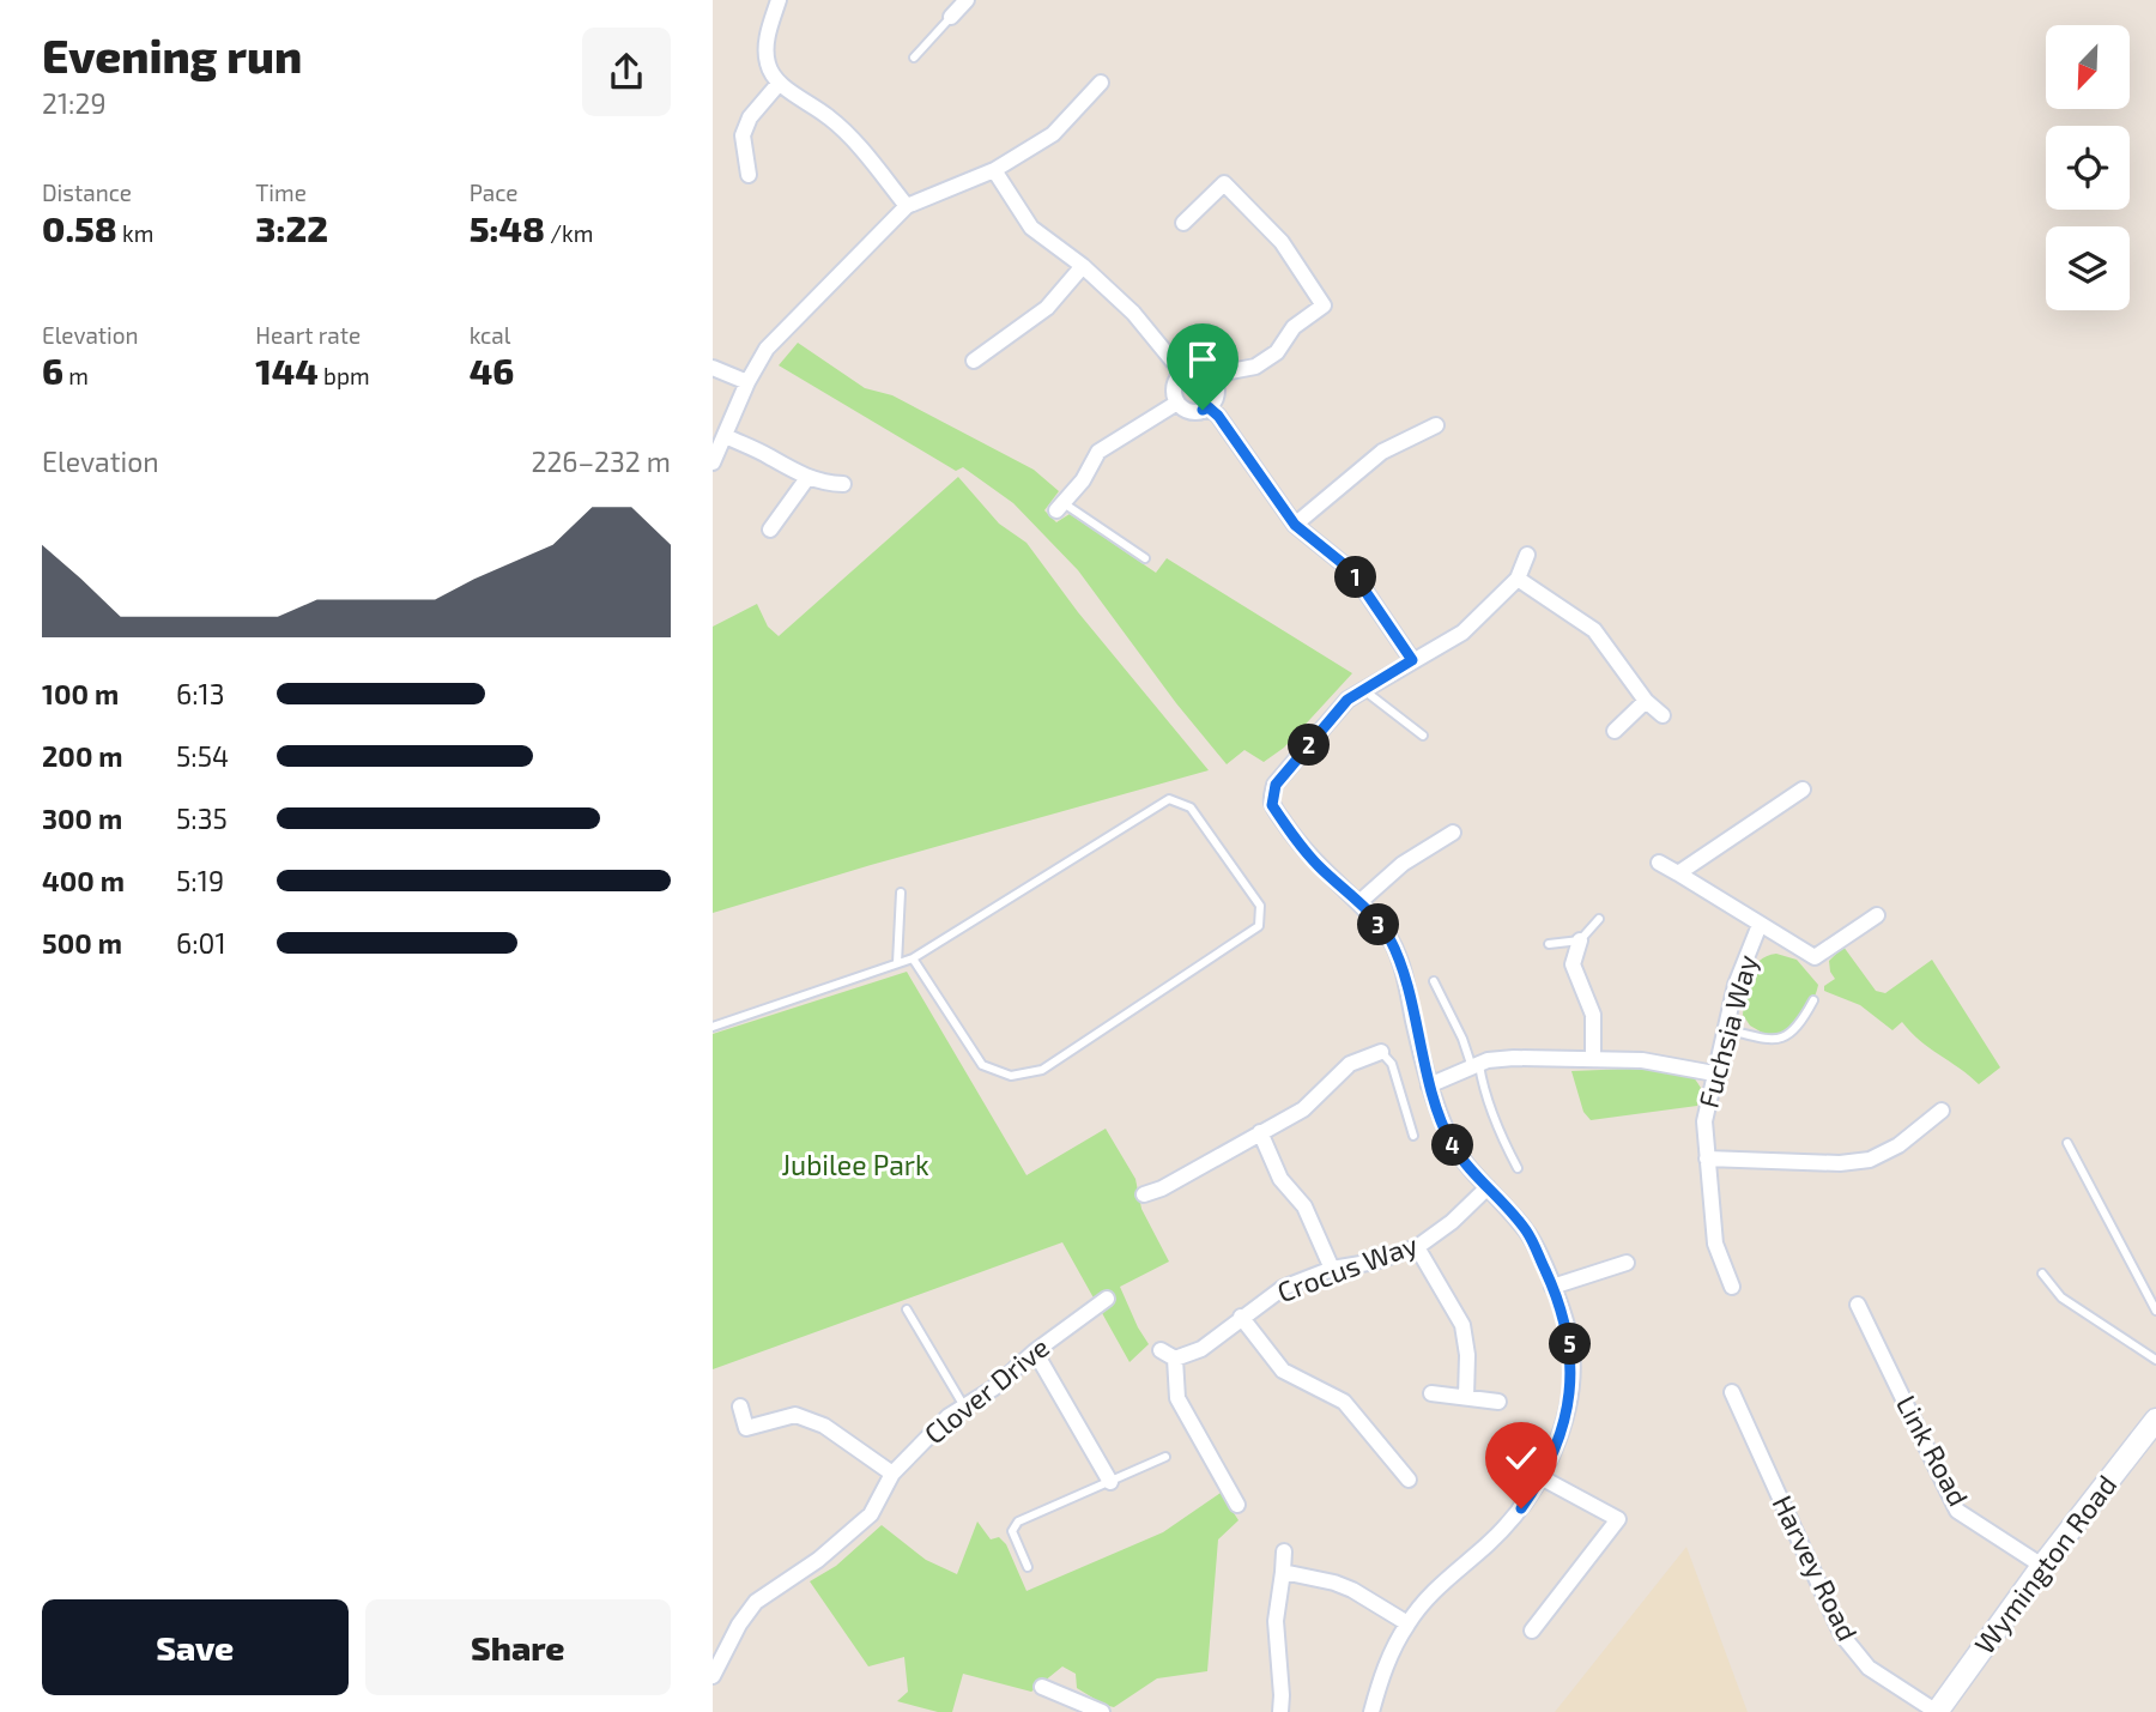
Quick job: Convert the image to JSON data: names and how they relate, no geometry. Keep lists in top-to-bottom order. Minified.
{"streets":{"street":["Fuchsia Way","Crocus Way","Clover Drive","Link Road","Wymington Road","Harvey Road"]},"crossings":[["Link Road","Wymington Road"],["Wymington Road","Harvey Road"]],"parks":["Jubilee Park"],"north":"bottom left","page":{"heading":["Evening run","21:29"],"stats":[["Distance","0.58 km"],["Time","3:22"],["Pace","5:48 /km"],["Elevation","6 m"],["Heart rate","144 bpm"],["kcal","46"]],"chart":["Elevation","226–232 m"],"pins":["1","2","3","4","5"],"list":[{"name":"100 m","note":"6:13"},{"name":"200 m","note":"5:54"},{"name":"300 m","note":"5:35"},{"name":"400 m","note":"5:19"},{"name":"500 m","note":"6:01"}],"buttons":["Save","Share"]}}
